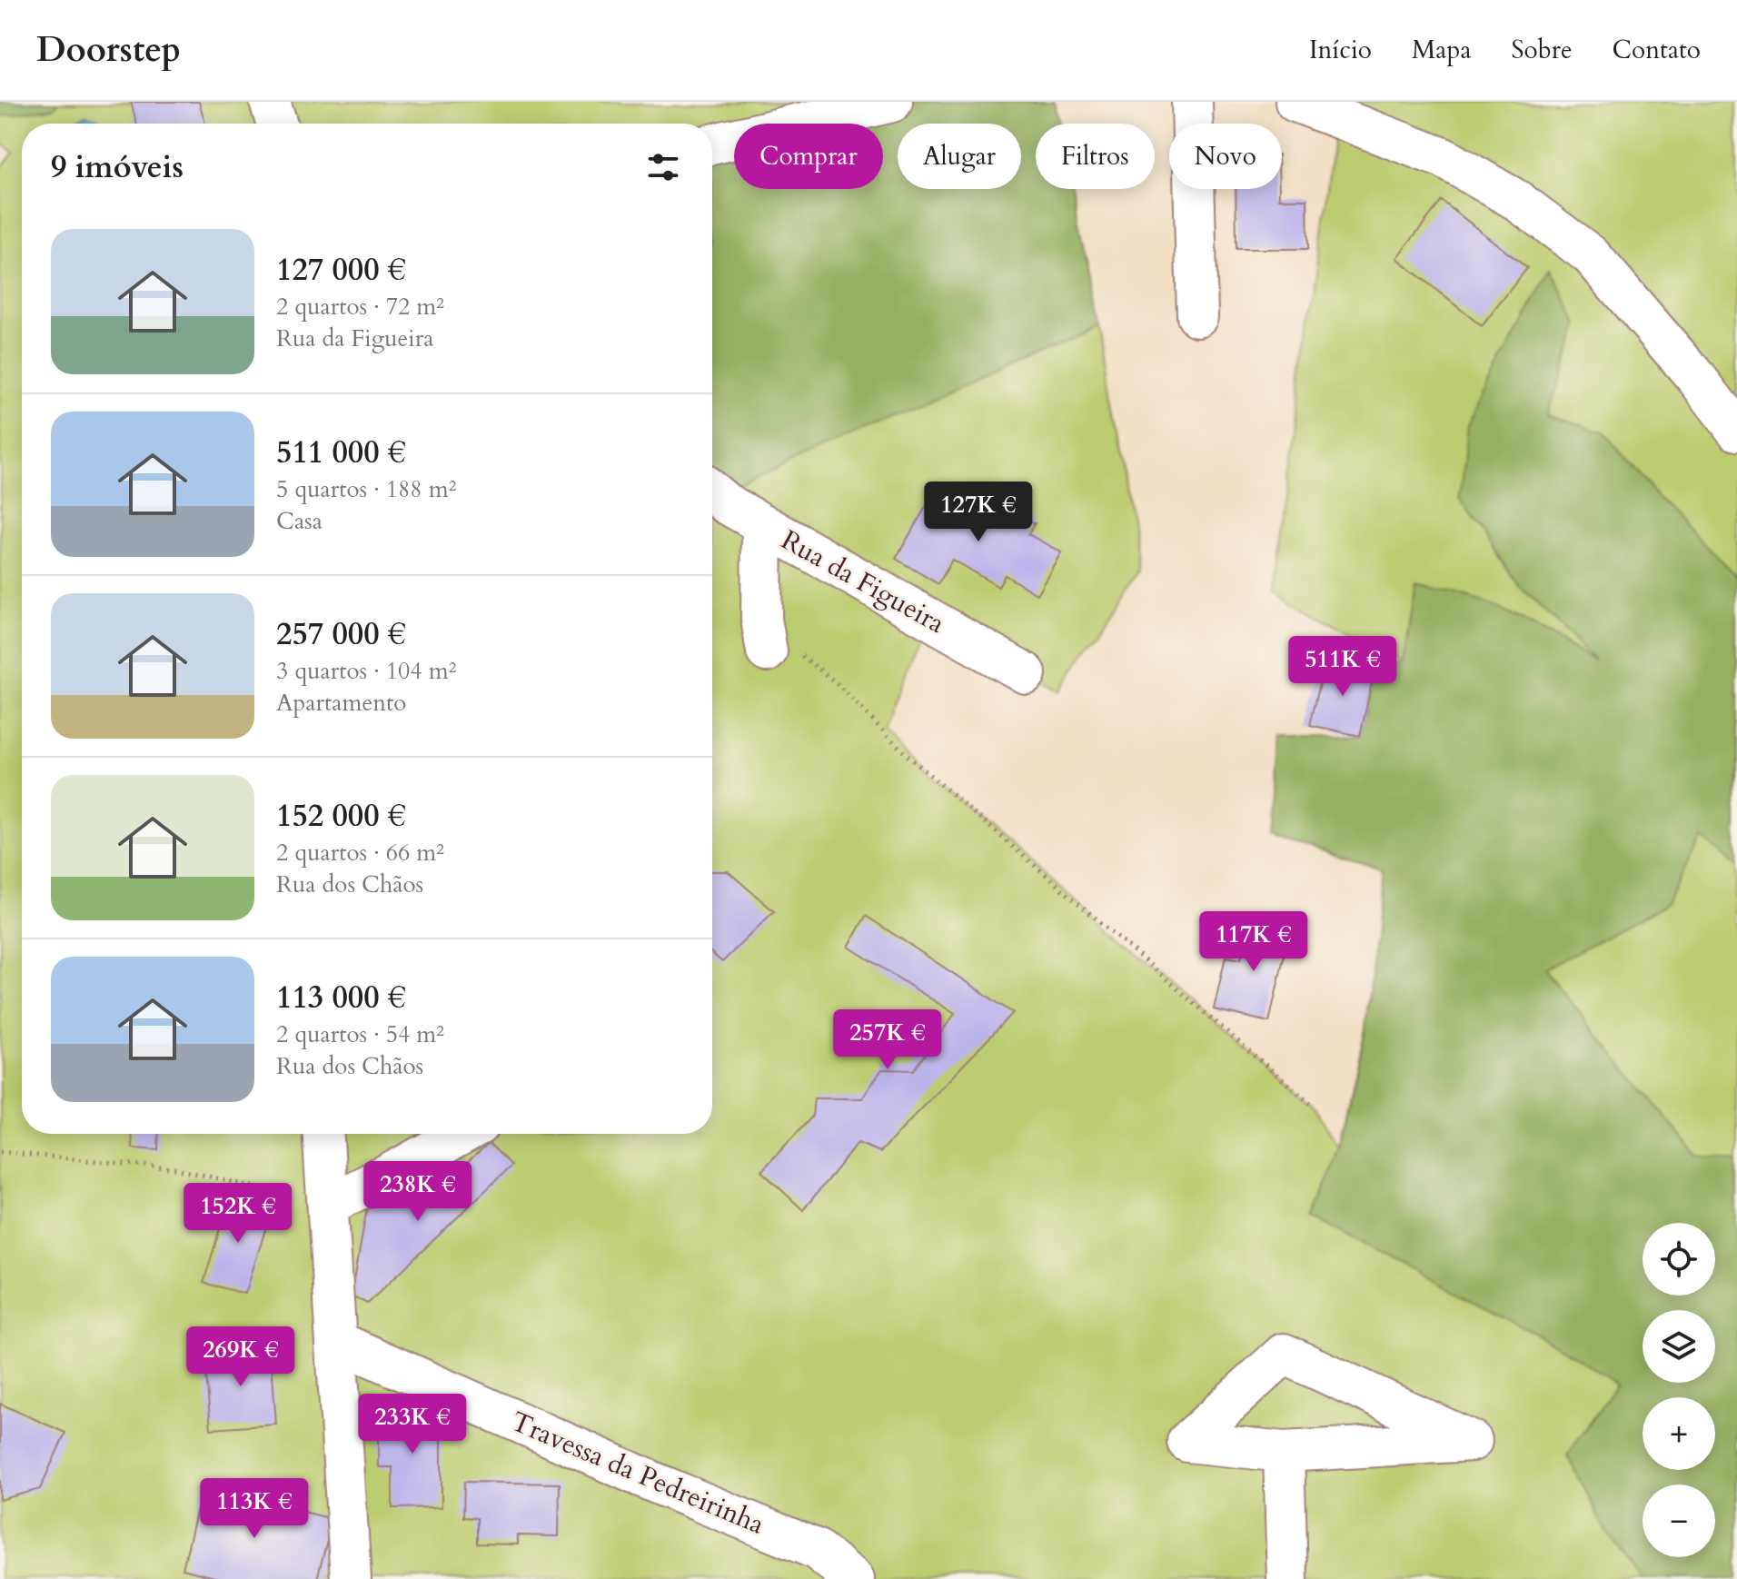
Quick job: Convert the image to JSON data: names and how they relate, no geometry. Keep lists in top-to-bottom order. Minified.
{"streets":{"street":["Rua da Figueira","Travessa da Pedreirinha"]},"page":{"header":"Doorstep","nav":["Início","Mapa","Sobre","Contato"],"chip":["Comprar","Alugar","Filtros","Novo"],"heading":"9 imóveis","list":[{"name":"127 000 €","note":"2 quartos · 72 m² · Rua da Figueira"},{"name":"511 000 €","note":"5 quartos · 188 m² · Casa"},{"name":"257 000 €","note":"3 quartos · 104 m² · Apartamento"},{"name":"152 000 €","note":"2 quartos · 66 m² · Rua dos Chãos"},{"name":"113 000 €","note":"2 quartos · 54 m² · Rua dos Chãos"}],"price":["127K €","511K €","117K €","257K €","238K €","152K €","269K €","233K €","113K €"],"map_buttons":["+","−"]}}
